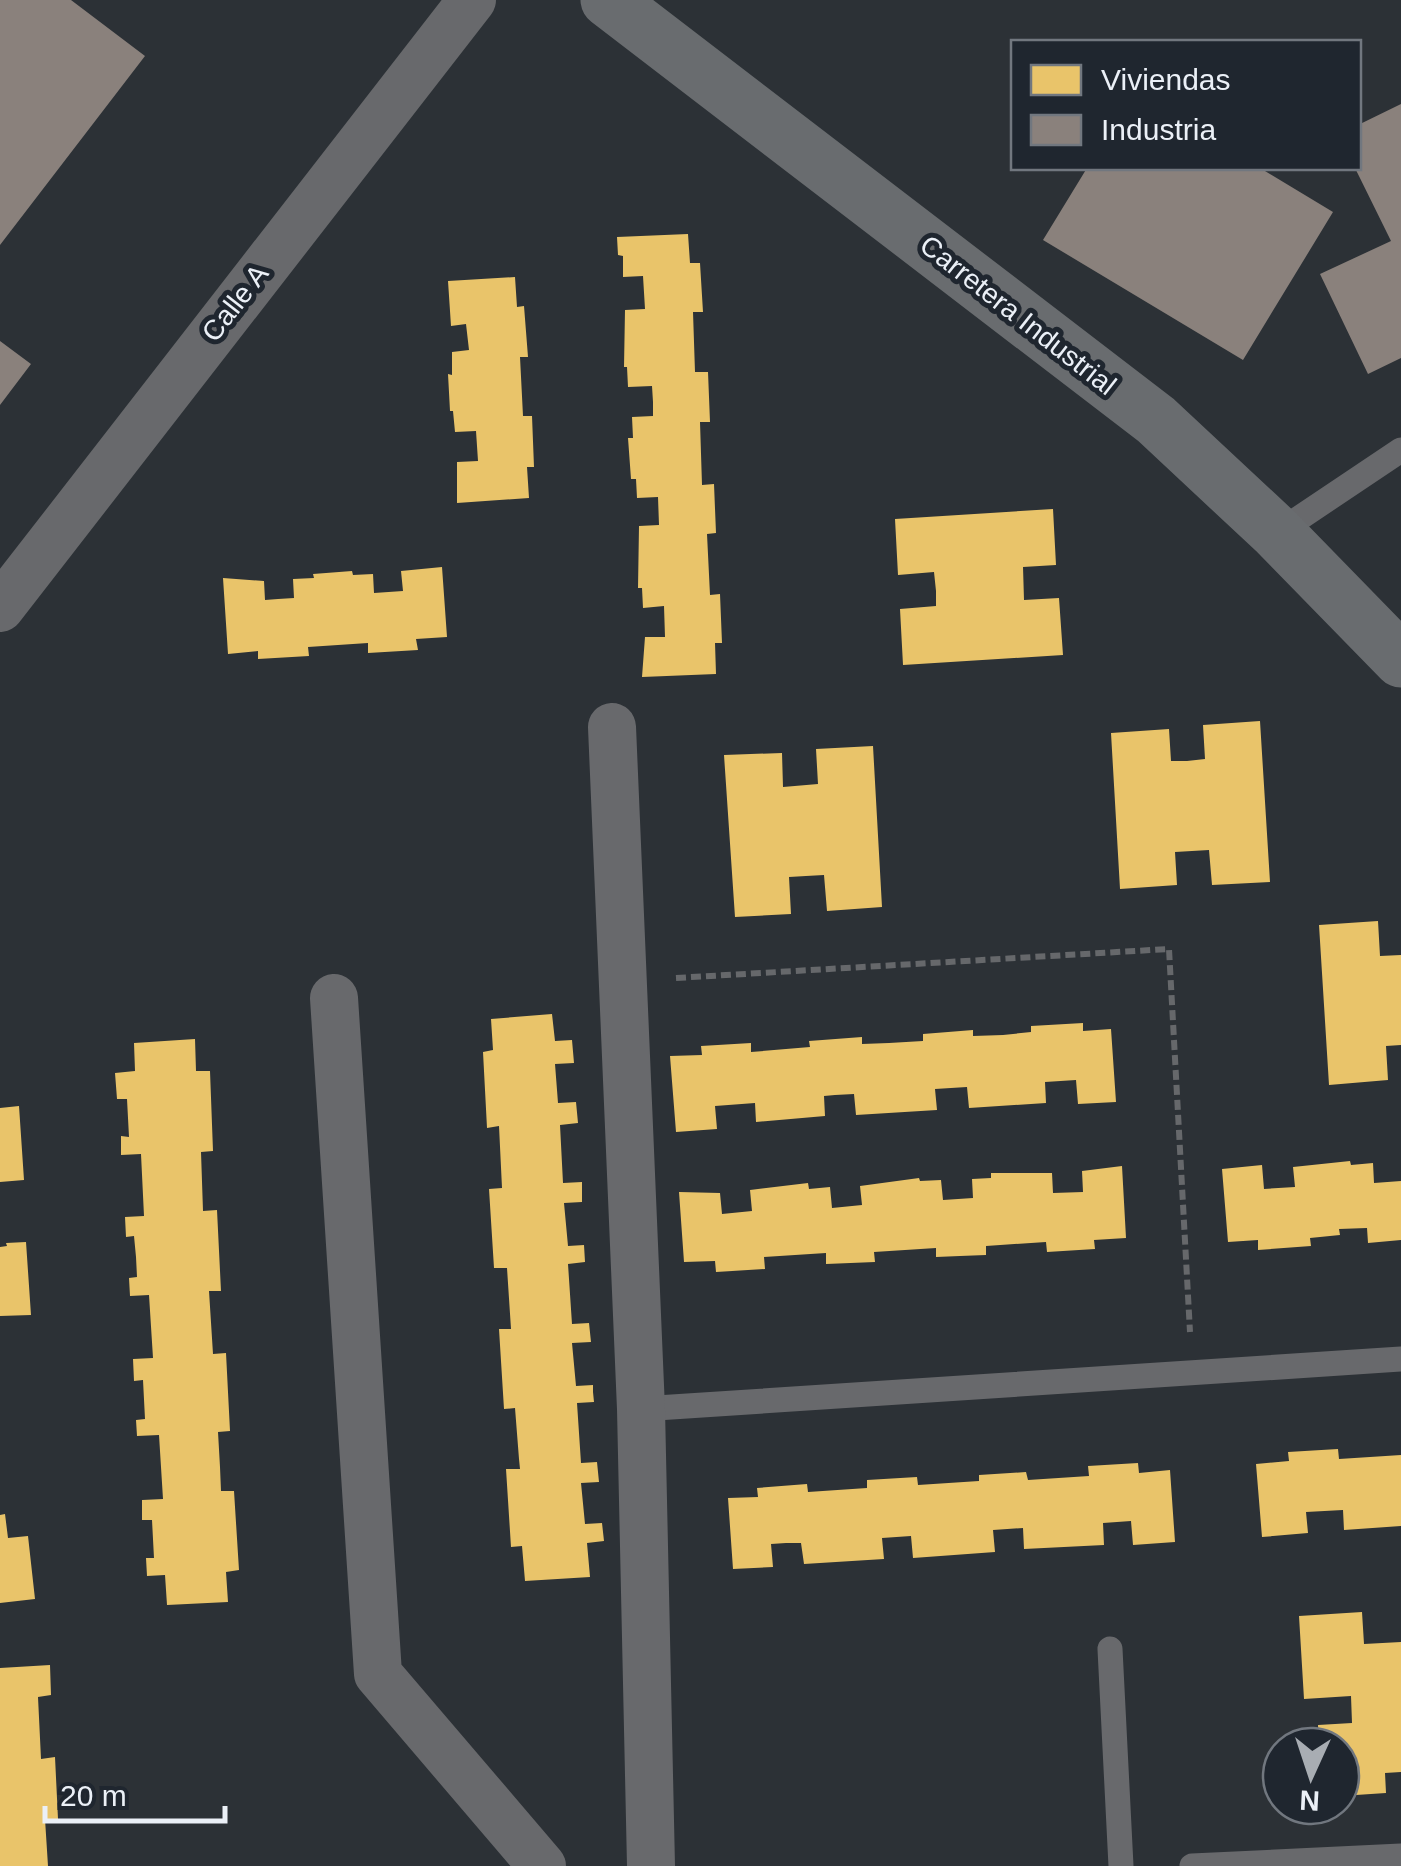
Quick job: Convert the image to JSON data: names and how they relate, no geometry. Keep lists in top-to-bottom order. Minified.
{"streets":{"street":["Calle A","Carretera Industrial"]},"legend":["Viviendas","Industria"],"scale_bar":"20 m","north":"bottom"}
